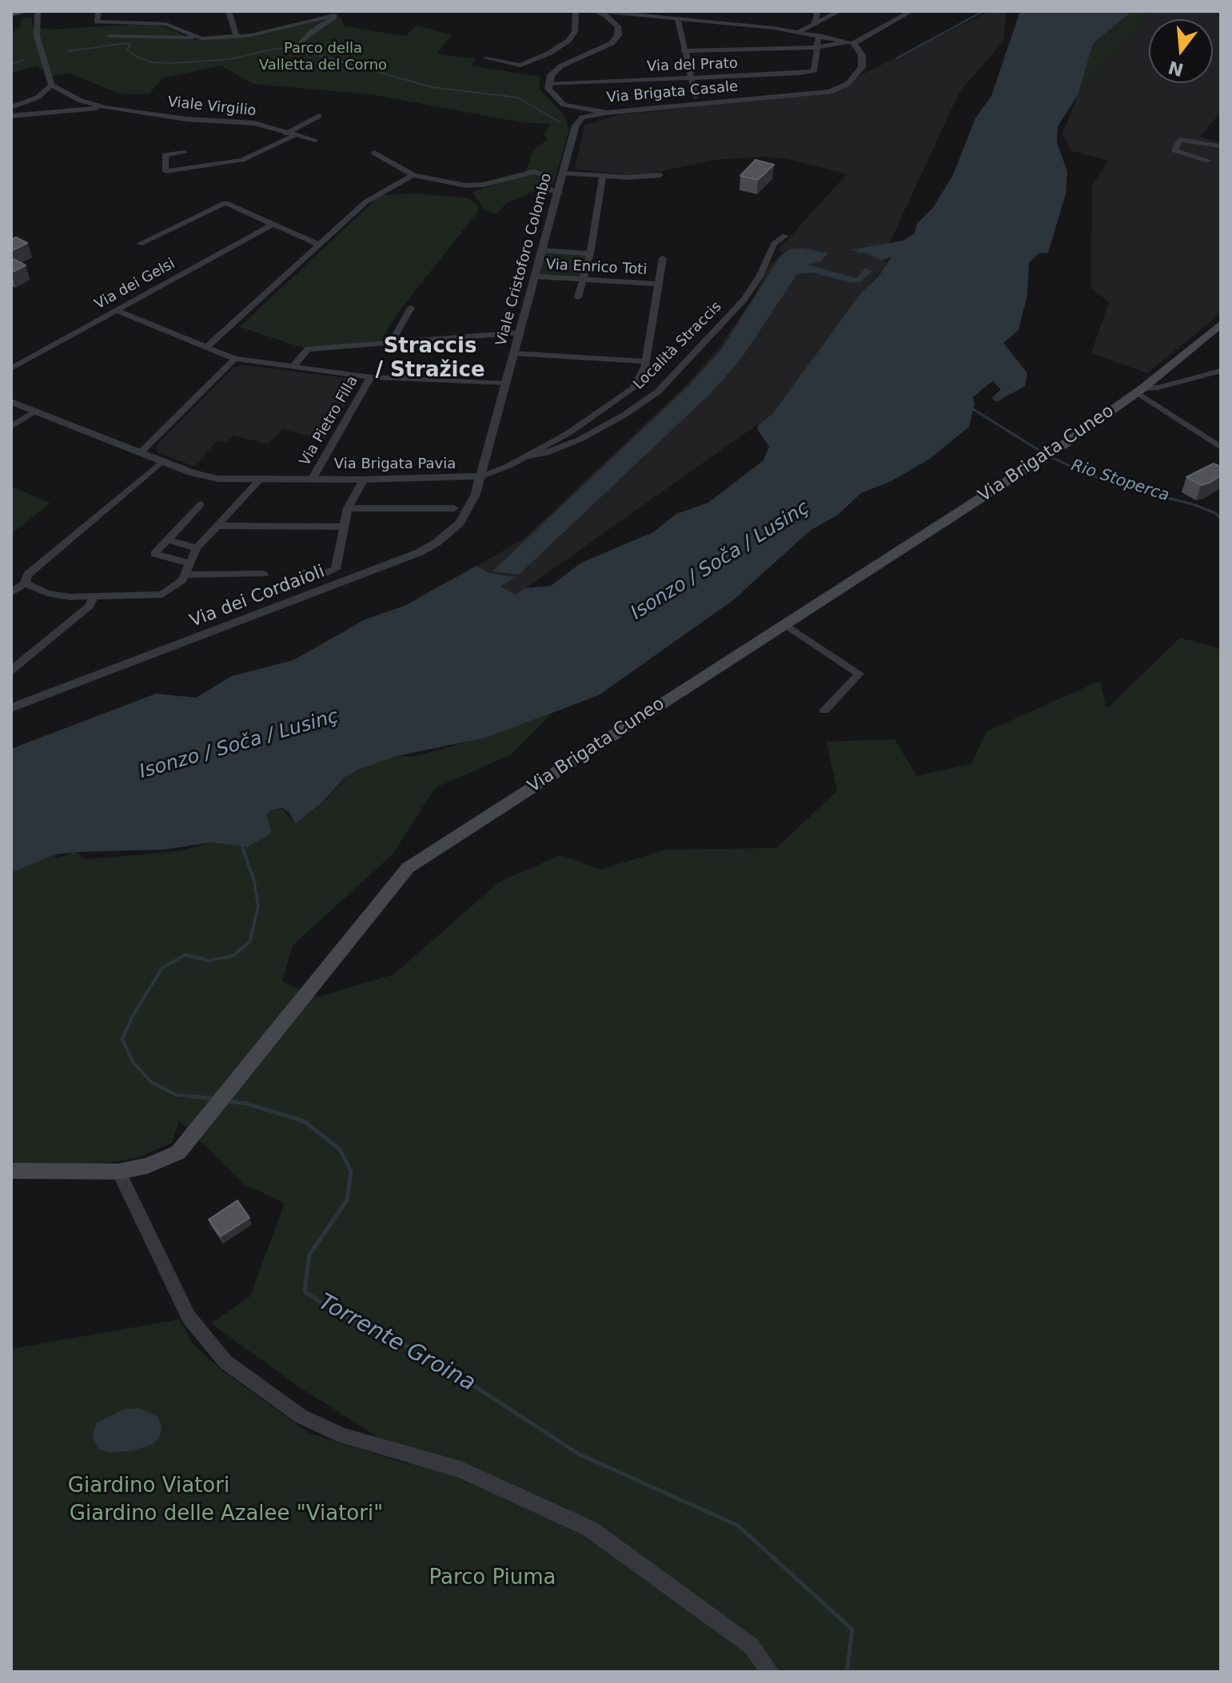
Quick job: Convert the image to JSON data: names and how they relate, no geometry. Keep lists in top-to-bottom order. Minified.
{"streets":{"main road":["Via Brigata Cuneo"],"street":["Via del Prato","Via Brigata Casale","Viale Virgilio","Viale Cristoforo Colombo","Via Enrico Toti","Via dei Gelsi","Località Straccis","Via Pietro Filla","Via Brigata Pavia","Via dei Cordaioli"]},"crossings":[["Viale Cristoforo Colombo","Via Enrico Toti"],["Viale Cristoforo Colombo","Via Brigata Pavia"],["Viale Cristoforo Colombo","Via dei Cordaioli"],["Via Enrico Toti","Via Brigata Pavia"],["Località Straccis","Via Brigata Pavia"],["Via Pietro Filla","Via Brigata Pavia"],["Via Brigata Pavia","Via dei Cordaioli"]],"districts":["Straccis / Stražice"],"water":["Rio Stoperca","Isonzo / Soča / Lusinç","Torrente Groina"],"parks":["Parco della Valletta del Corno","Giardino Viatori","Giardino delle Azalee \"Viatori\"","Parco Piuma"],"north":"bottom"}
